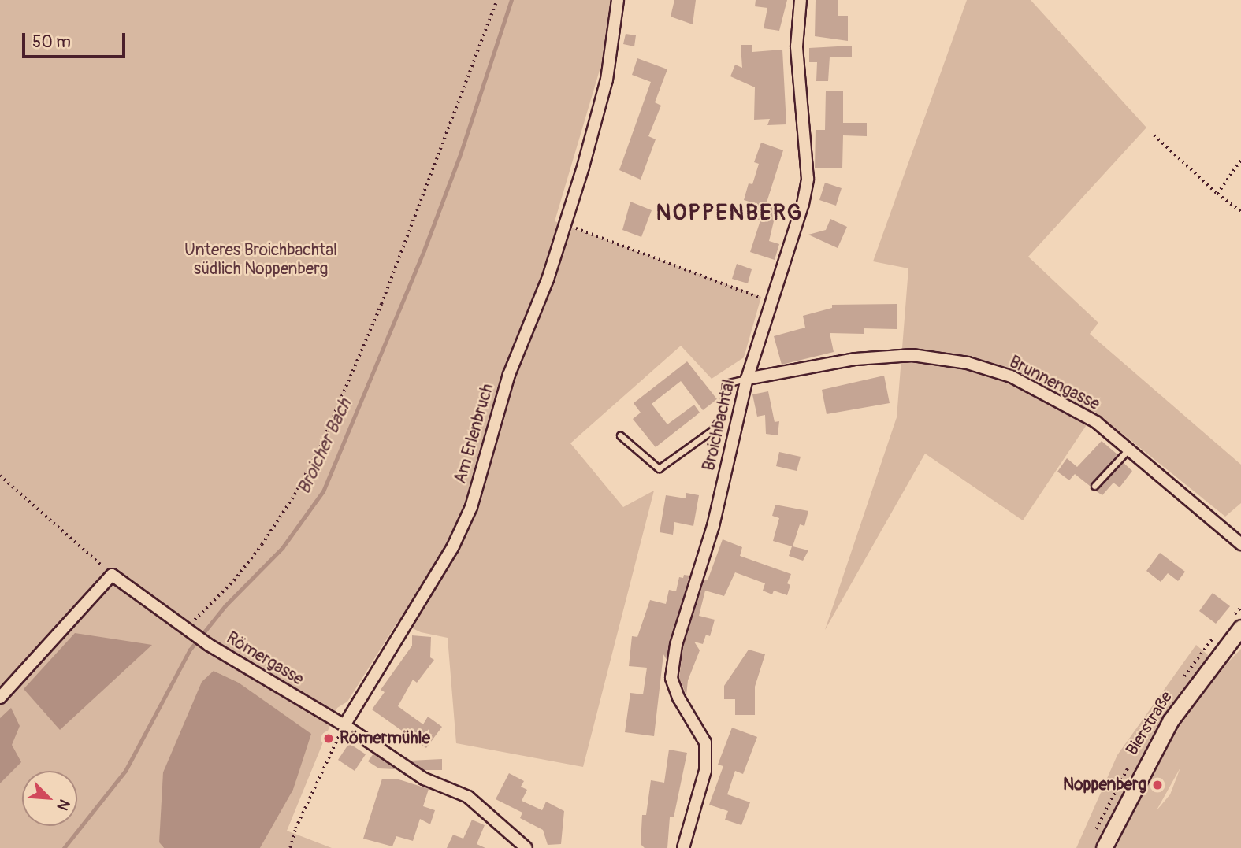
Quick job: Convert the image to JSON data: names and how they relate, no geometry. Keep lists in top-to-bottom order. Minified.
{"streets":{"main road":["Bierstraße"],"street":["Brunnengasse","Broichbachtal","Am Erlenbruch","Römergasse"]},"crossings":[["Brunnengasse","Broichbachtal"],["Am Erlenbruch","Römergasse"]],"districts":["NOPPENBERG"],"water":["Broicher Bach"],"parks":["Unteres Broichbachtal südlich Noppenberg"],"places":["Römermühle","Noppenberg"],"scale_bar":"50 m","north":"bottom right"}
